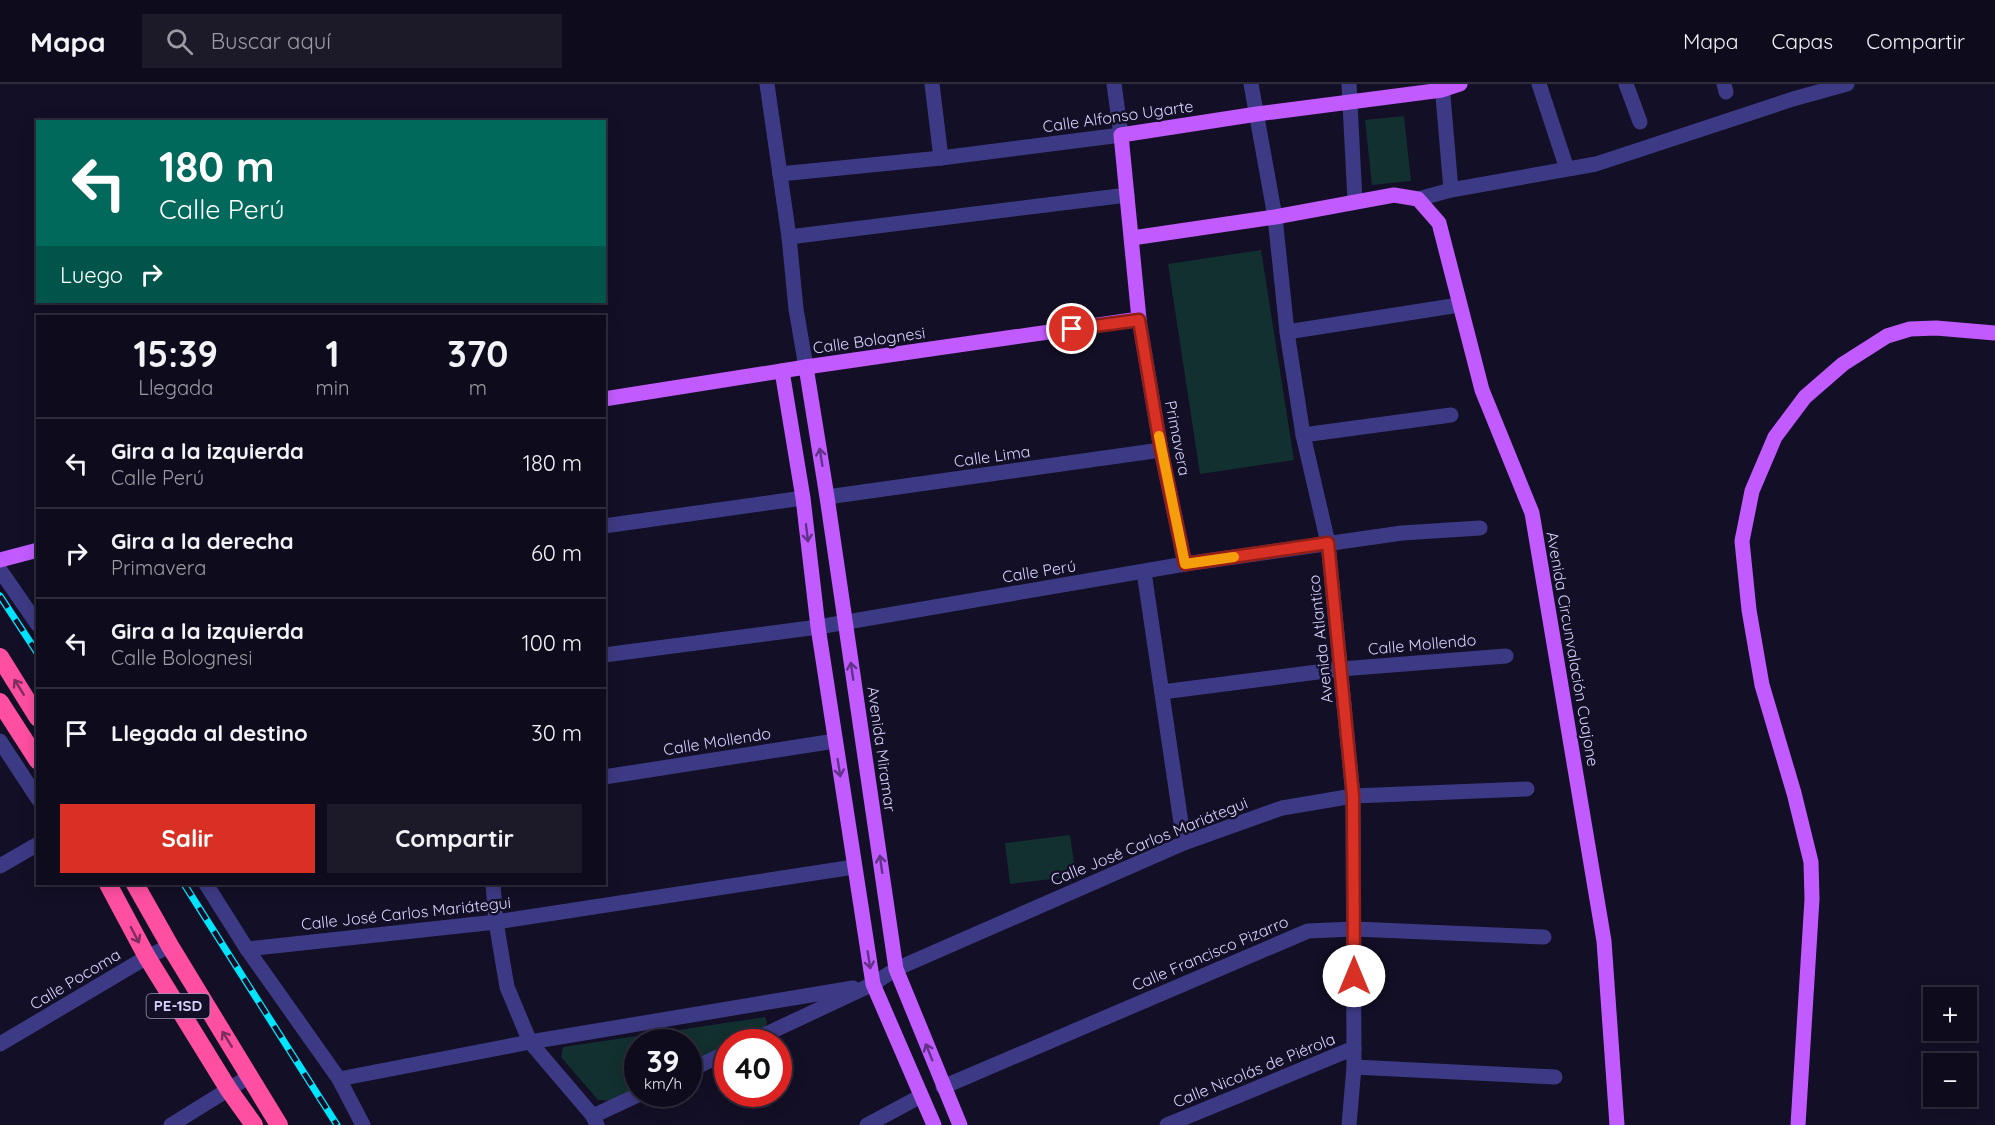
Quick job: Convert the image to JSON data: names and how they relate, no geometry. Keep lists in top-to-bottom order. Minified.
{"streets":{"highway":["PE-1SD"],"main road":["Calle Alfonso Ugarte","Calle Bolognesi","Avenida Circunvalación Cuajone","Avenida Miramar"],"street":["Primavera","Calle Lima","Calle Perú","Avenida Atlantico","Calle Mollendo","Calle José Carlos Mariátegui","Calle Francisco Pizarro","Calle Pocoma","Calle Nicolás de Piérola"]},"crossings":[["Calle Alfonso Ugarte","Avenida Atlantico"],["Calle Bolognesi","Primavera"],["Calle Bolognesi","Avenida Miramar"],["Primavera","Calle Lima"],["Primavera","Calle Perú"],["Calle Lima","Avenida Miramar"],["Calle Perú","Avenida Atlantico"],["Calle Perú","Avenida Miramar"],["Avenida Atlantico","Calle Mollendo"],["Avenida Atlantico","Calle José Carlos Mariátegui"],["Avenida Atlantico","Calle Francisco Pizarro"],["Avenida Atlantico","Calle Nicolás de Piérola"],["Avenida Miramar","Calle José Carlos Mariátegui"],["Avenida Miramar","Calle Francisco Pizarro"],["Calle Pocoma","PE-1SD"]],"page":{"header":"Mapa","search":"Buscar aquí","nav":["Mapa","Capas","Compartir"],"turn":["180 m","Calle Perú"],"then":"Luego","eta":["15:39","Llegada","1","min","370","m"],"list":[{"name":"Gira a la izquierda","note":"Calle Perú","value":"180 m"},{"name":"Gira a la derecha","note":"Primavera","value":"60 m"},{"name":"Gira a la izquierda","note":"Calle Bolognesi","value":"100 m"},{"name":"Llegada al destino","value":"30 m"}],"buttons":["Salir","Compartir"],"map_buttons":["+","−"],"speed":"39 km/h","limit":"40"}}
